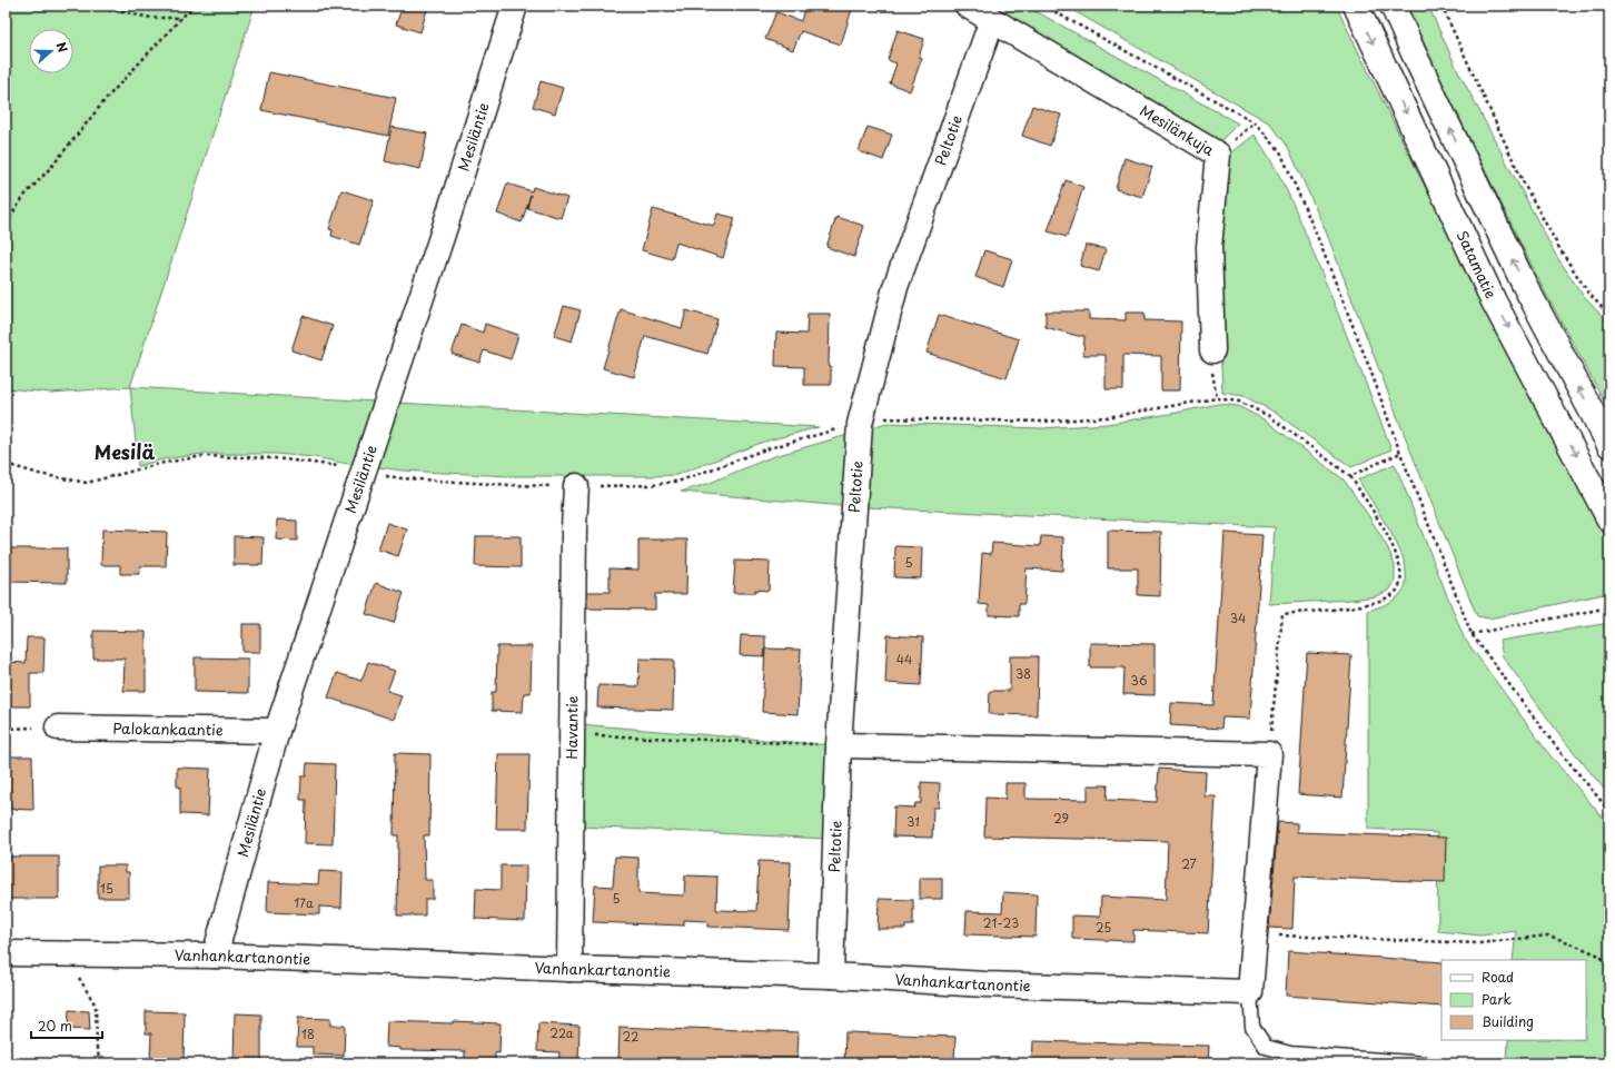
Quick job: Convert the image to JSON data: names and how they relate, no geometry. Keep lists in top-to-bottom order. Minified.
{"streets":{"street":["Mesilänkuja","Mesiläntie","Peltotie","Satamatie","Havantie","Palokankaantie","Vanhankartanontie"]},"crossings":[["Mesilänkuja","Peltotie"],["Mesiläntie","Palokankaantie"],["Mesiläntie","Vanhankartanontie"],["Peltotie","Vanhankartanontie"],["Havantie","Vanhankartanontie"]],"districts":["Mesilä"],"house_numbers":["5","34","44","38","36","29","31","27","15","5","17a","21-23","25","22a","18","22"],"legend":["Road","Park","Building"],"scale_bar":"20 m","north":"right"}
